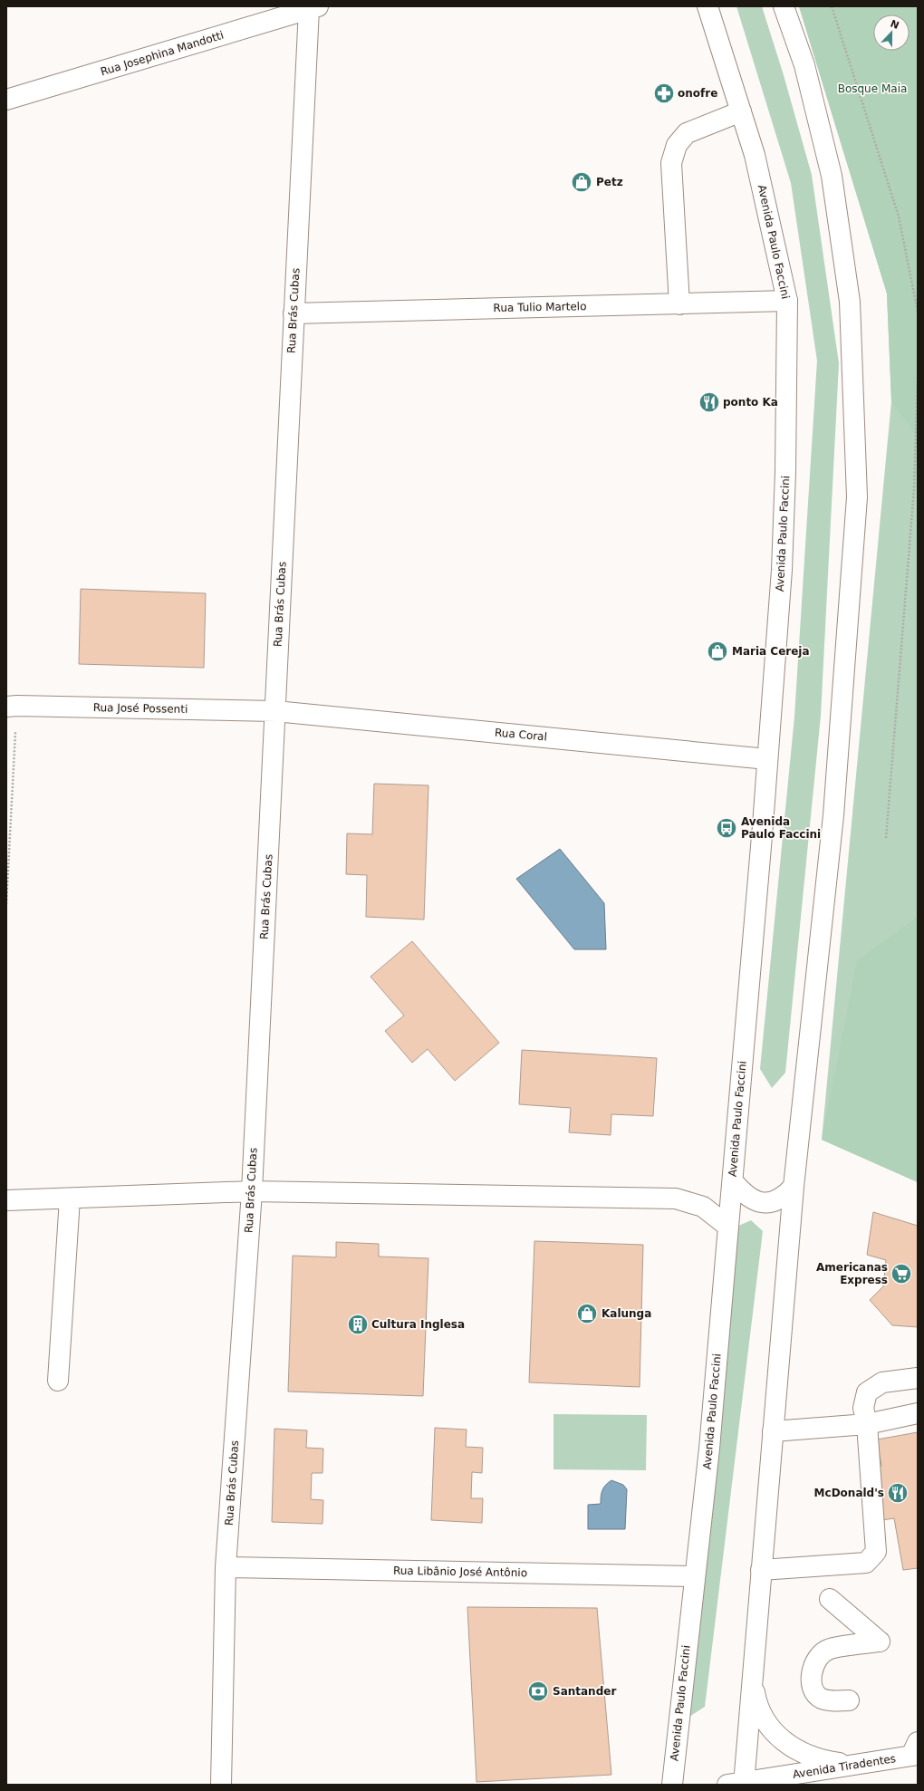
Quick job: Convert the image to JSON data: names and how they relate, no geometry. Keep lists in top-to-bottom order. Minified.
{"streets":{"street":["Rua Josephina Mandotti","Avenida Paulo Faccini","Rua Tulio Martelo","Rua Brás Cubas","Rua José Possenti","Rua Coral","Rua Libânio José Antônio","Avenida Tiradentes"]},"crossings":[["Rua Josephina Mandotti","Rua Brás Cubas"],["Avenida Paulo Faccini","Rua Tulio Martelo"],["Avenida Paulo Faccini","Rua Coral"],["Avenida Paulo Faccini","Rua Libânio José Antônio"],["Rua Tulio Martelo","Rua Brás Cubas"],["Rua Brás Cubas","Rua José Possenti"],["Rua Brás Cubas","Rua Coral"],["Rua Brás Cubas","Rua Libânio José Antônio"],["Rua José Possenti","Rua Coral"]],"parks":["Bosque Maia"],"places":{"pharmacy":["onofre"],"shop":["Petz","Maria Cereja","Kalunga"],"restaurant":["ponto Ka","McDonald's"],"bus stop":["Avenida Paulo Faccini"],"supermarket":["Americanas Express"],"building":["Cultura Inglesa"],"bank":["Santander"]},"north":"top"}
